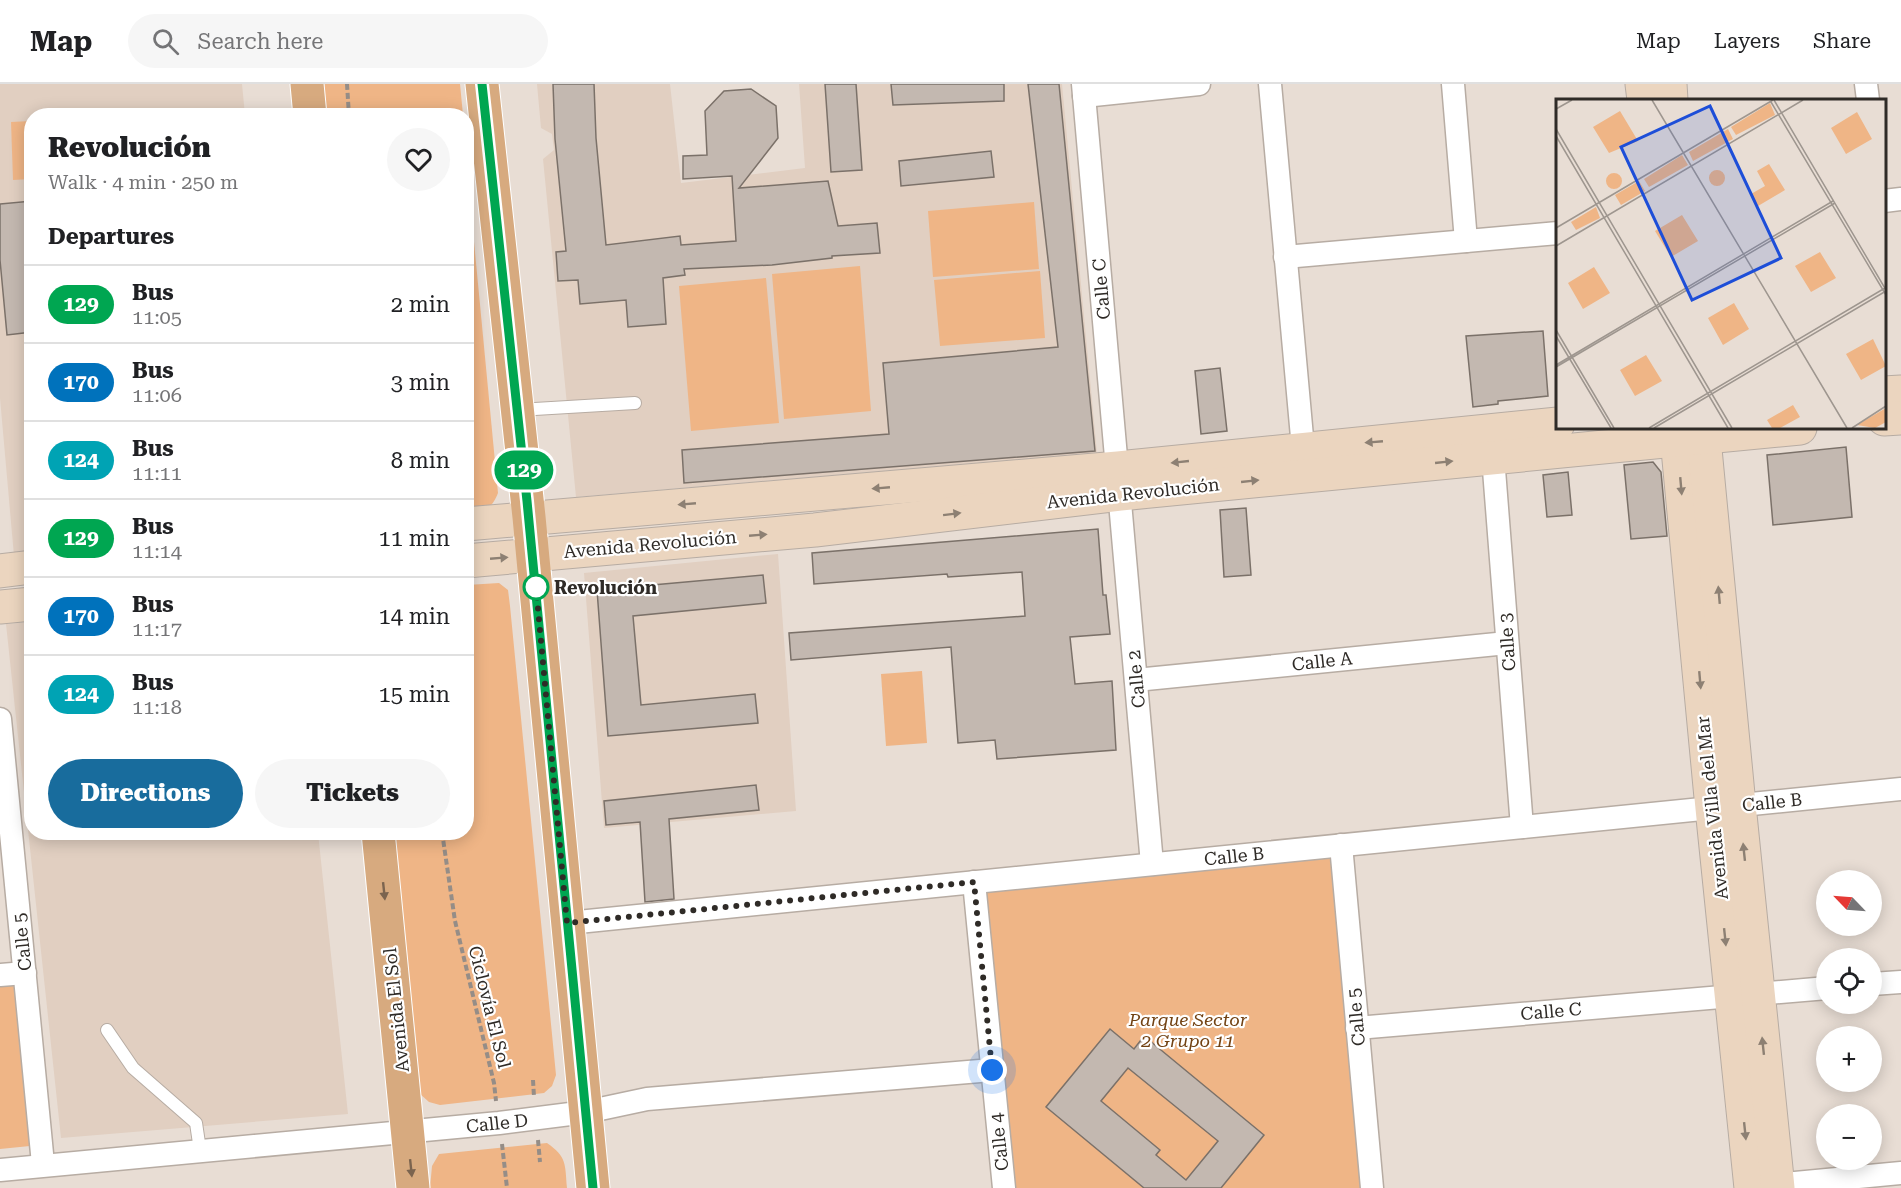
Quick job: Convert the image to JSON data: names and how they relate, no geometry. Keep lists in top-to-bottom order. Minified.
{"streets":{"main road":["Avenida Revolución","Avenida Villa del Mar","Avenida El Sol"],"street":["Calle C","Calle 3","Calle A","Calle 2","Calle B","Calle 5","Calle D","Calle 4"],"path":["Ciclovía El Sol"]},"crossings":[["Calle C","Avenida Revolución"],["Calle C","Calle 2"],["Calle C","Avenida Villa del Mar"],["Calle C","Calle 5"],["Avenida Revolución","Calle 3"],["Avenida Revolución","Calle 2"],["Avenida Revolución","Avenida Villa del Mar"],["Calle 3","Calle A"],["Calle 3","Calle B"],["Calle A","Calle 2"],["Calle 2","Calle B"],["Calle B","Avenida Villa del Mar"],["Calle B","Calle 5"],["Calle B","Calle 4"],["Calle 5","Calle D"],["Ciclovía El Sol","Calle D"],["Avenida El Sol","Calle D"],["Calle D","Calle 4"]],"parks":["Parque Sector 2 Grupo 11"],"places":["Revolución"],"lines":["bus line 129"],"north":"top left","page":{"header":"Map","search":"Search here","nav":["Map","Layers","Share"],"on_map":"129","heading":[["Revolución","Walk · 4 min · 250 m"],"Departures"],"list":[{"mark":"129","name":"Bus","note":"11:05","value":"2 min"},{"mark":"170","name":"Bus","note":"11:06","value":"3 min"},{"mark":"124","name":"Bus","note":"11:11","value":"8 min"},{"mark":"129","name":"Bus","note":"11:14","value":"11 min"},{"mark":"170","name":"Bus","note":"11:17","value":"14 min"},{"mark":"124","name":"Bus","note":"11:18","value":"15 min"}],"buttons":["Directions","Tickets"],"map_buttons":["+","−"]}}
